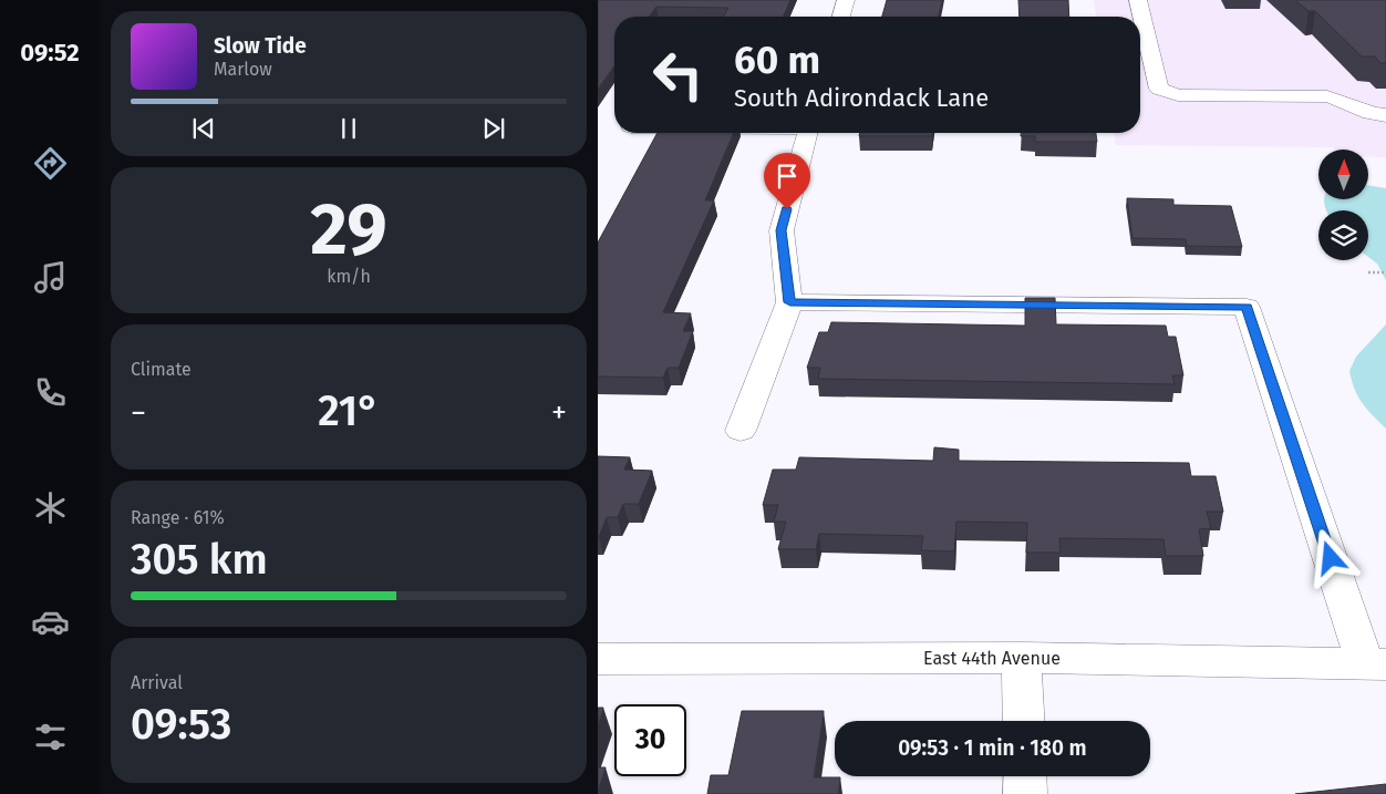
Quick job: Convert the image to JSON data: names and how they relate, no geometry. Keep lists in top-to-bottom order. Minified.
{"streets":{"street":["East 44th Avenue"]},"north":"top","page":{"tabs":"09:52","turn":["60 m","South Adirondack Lane"],"song":["Slow Tide","Marlow"],"tile":[["29","km/h"],"Climate",["Range · 61%","305 km"],["Arrival","09:53"]],"heat":["−","21°","+"],"limit":"30","trip":"09:53 · 1 min · 180 m"}}
